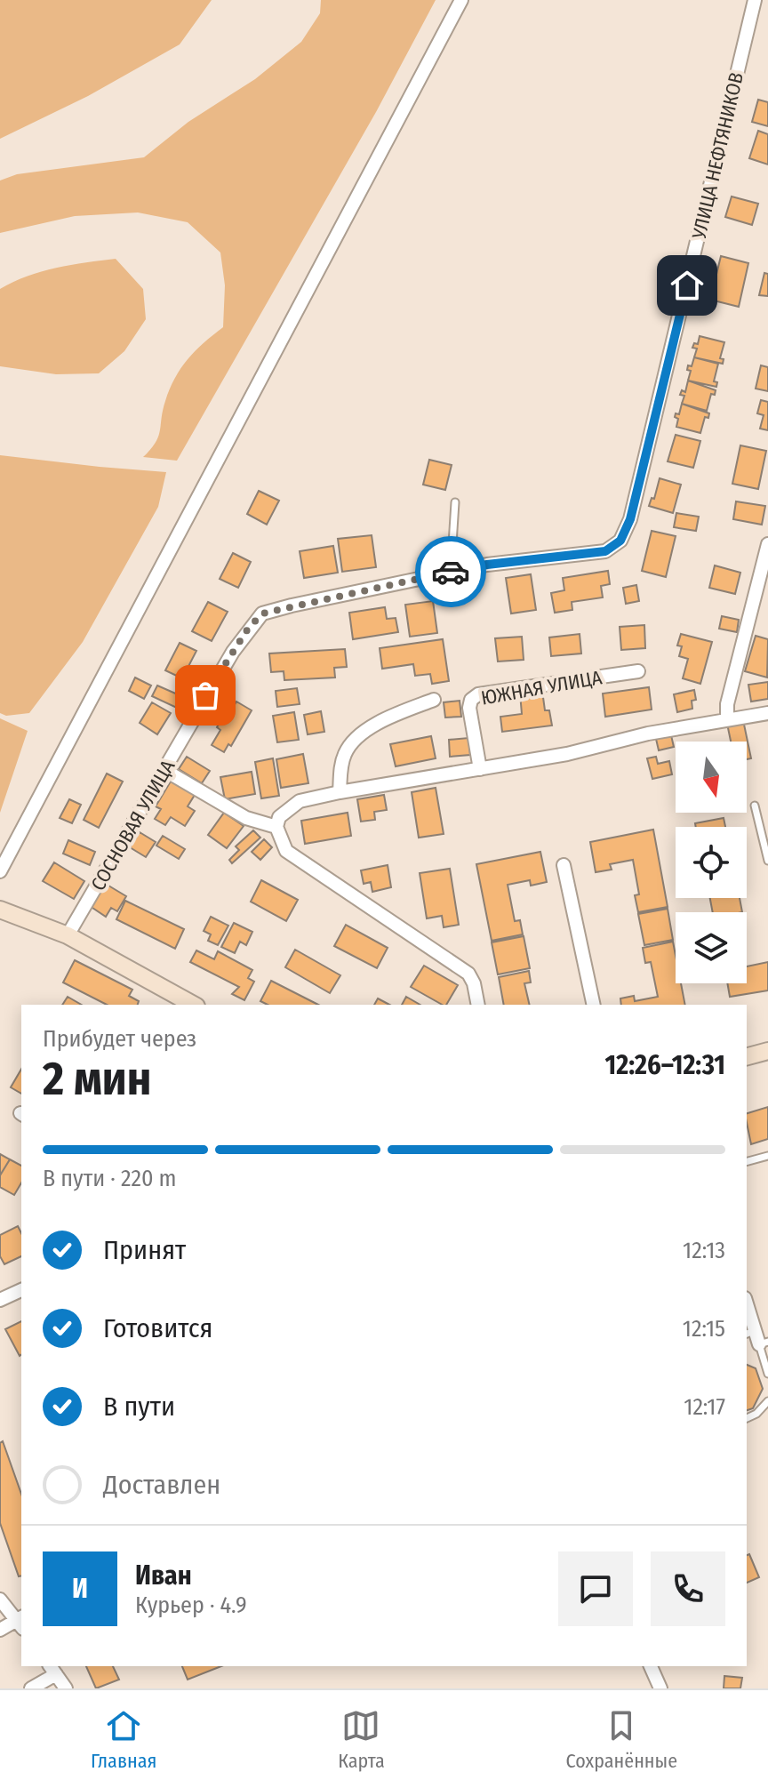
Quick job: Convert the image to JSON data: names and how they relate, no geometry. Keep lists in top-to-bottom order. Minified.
{"streets":{"street":["УЛИЦА НЕФТЯНИКОВ","ЮЖНАЯ УЛИЦА","СОСНОВАЯ УЛИЦА"]},"crossings":[["УЛИЦА НЕФТЯНИКОВ","СОСНОВАЯ УЛИЦА"]],"north":"bottom","page":{"heading":["2 мин","Прибудет через","12:26–12:31"],"panel":["Иван","Курьер · 4.9"],"bar":"В пути · 220 m","list":[["Принят","12:13"],["Готовится","12:15"],["В пути","12:17"],"Доставлен"],"round":"И","tabs":["Главная","Карта","Сохранённые"]}}
